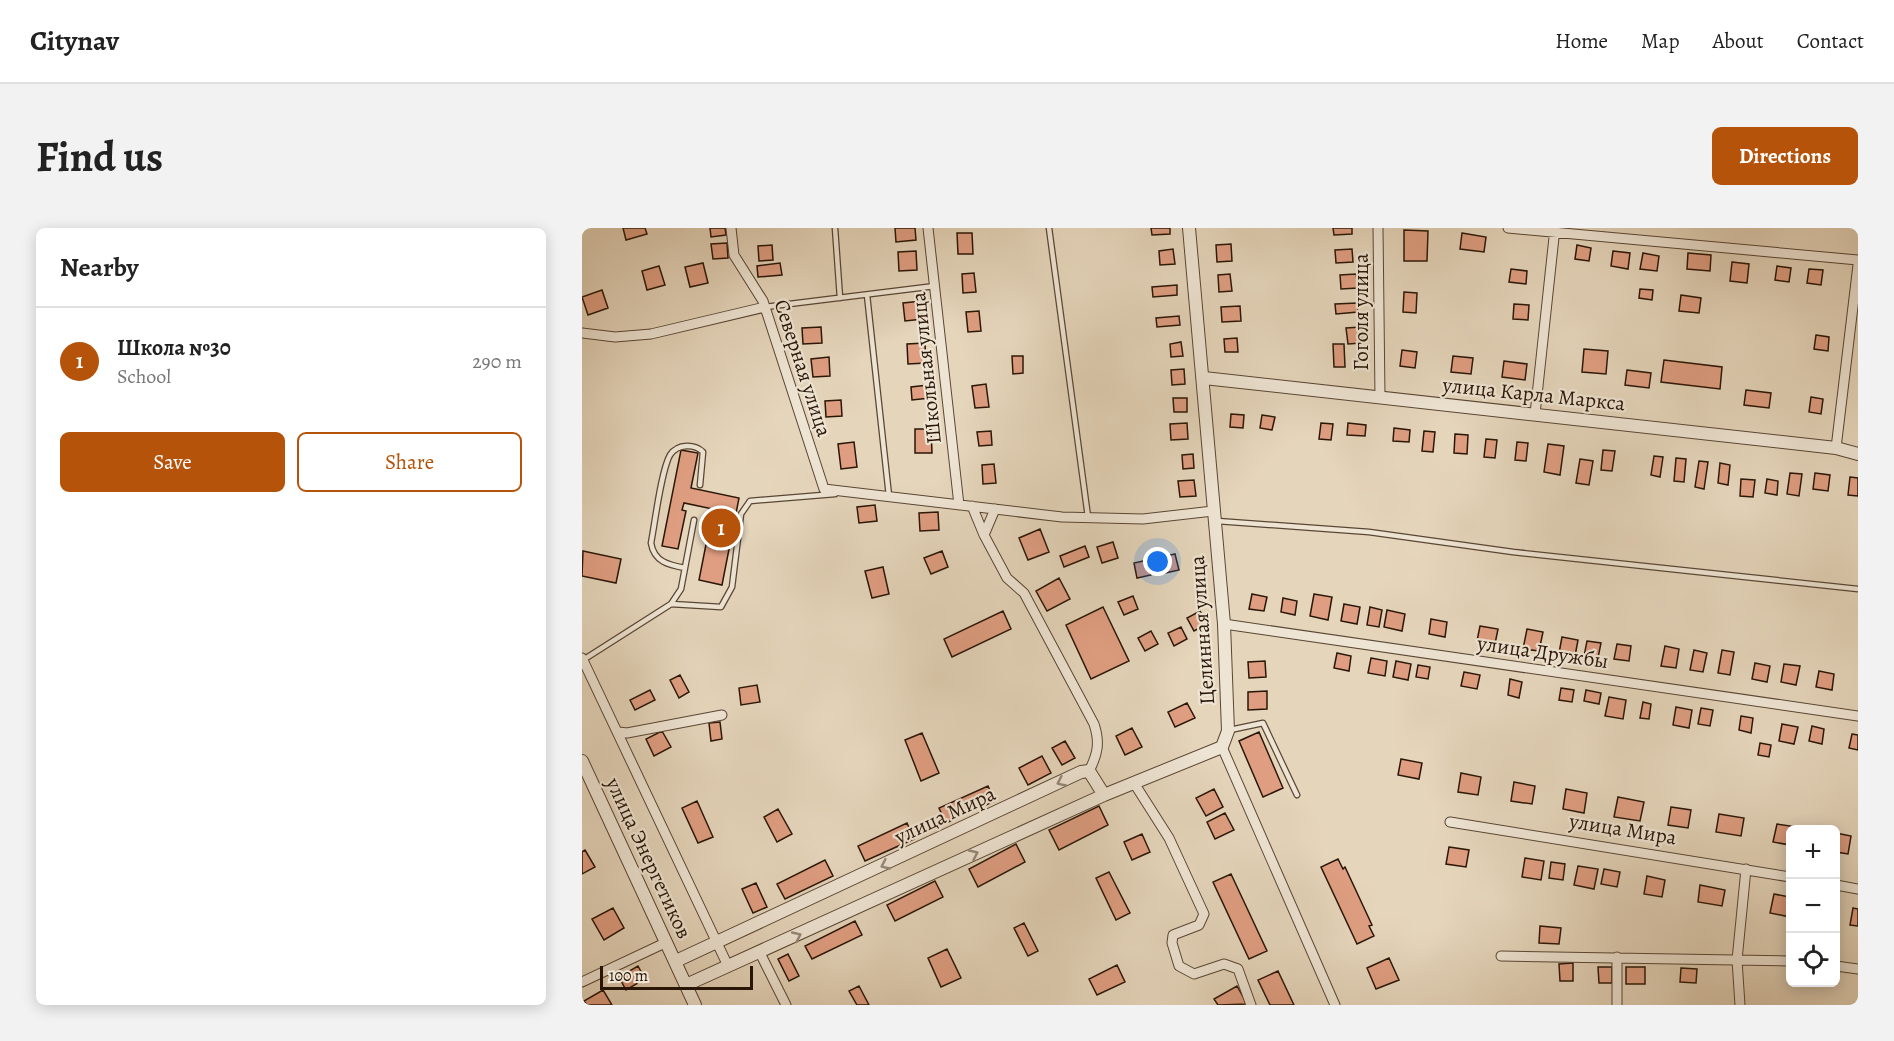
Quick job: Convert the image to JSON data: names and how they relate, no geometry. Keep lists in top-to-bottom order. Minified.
{"streets":{"street":["Гоголя улица","Северная улица","Школьная улица","улица Карла Маркса","Целинная улица","улица Дружбы","улица Мира","улица Энергетиков"]},"crossings":[["Гоголя улица","улица Карла Маркса"],["улица Карла Маркса","Целинная улица"],["Целинная улица","улица Дружбы"],["улица Мира","улица Энергетиков"]],"scale_bar":"100 m","page":{"header":"Citynav","nav":["Home","Map","About","Contact"],"buttons":["Directions",["Save","Share"]],"title":"Find us","heading":"Nearby","list":[{"mark":"1","name":"Школа №30","note":"School","value":"290 m"}],"pins":"1","map_buttons":["+","−"],"scale":"100 m"}}
